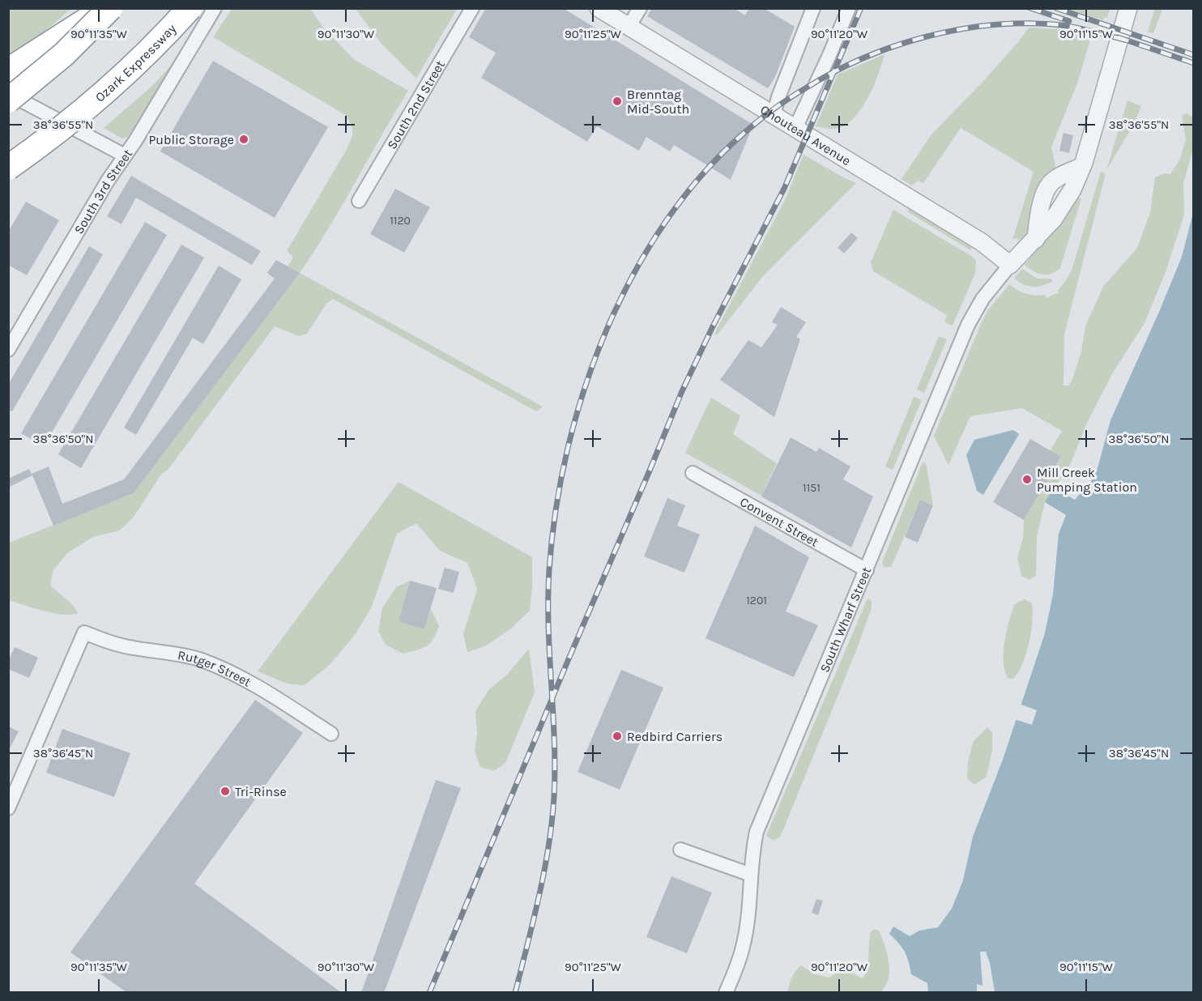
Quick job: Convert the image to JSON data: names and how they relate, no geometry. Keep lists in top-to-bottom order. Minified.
{"streets":{"highway":["Ozark Expressway"],"street":["South 2nd Street","Chouteau Avenue","South 3rd Street","Convent Street","South Wharf Street","Rutger Street"]},"crossings":[["Chouteau Avenue","South Wharf Street"],["Convent Street","South Wharf Street"]],"places":["Brenntag Mid-South","Public Storage","Mill Creek Pumping Station","Redbird Carriers","Tri-Rinse"],"house_numbers":["1120","1151","1201"],"coordinates":["90°11'35\"W","90°11'30\"W","90°11'25\"W","90°11'20\"W","90°11'15\"W","38°36'55\"N","38°36'50\"N","38°36'45\"N"]}
